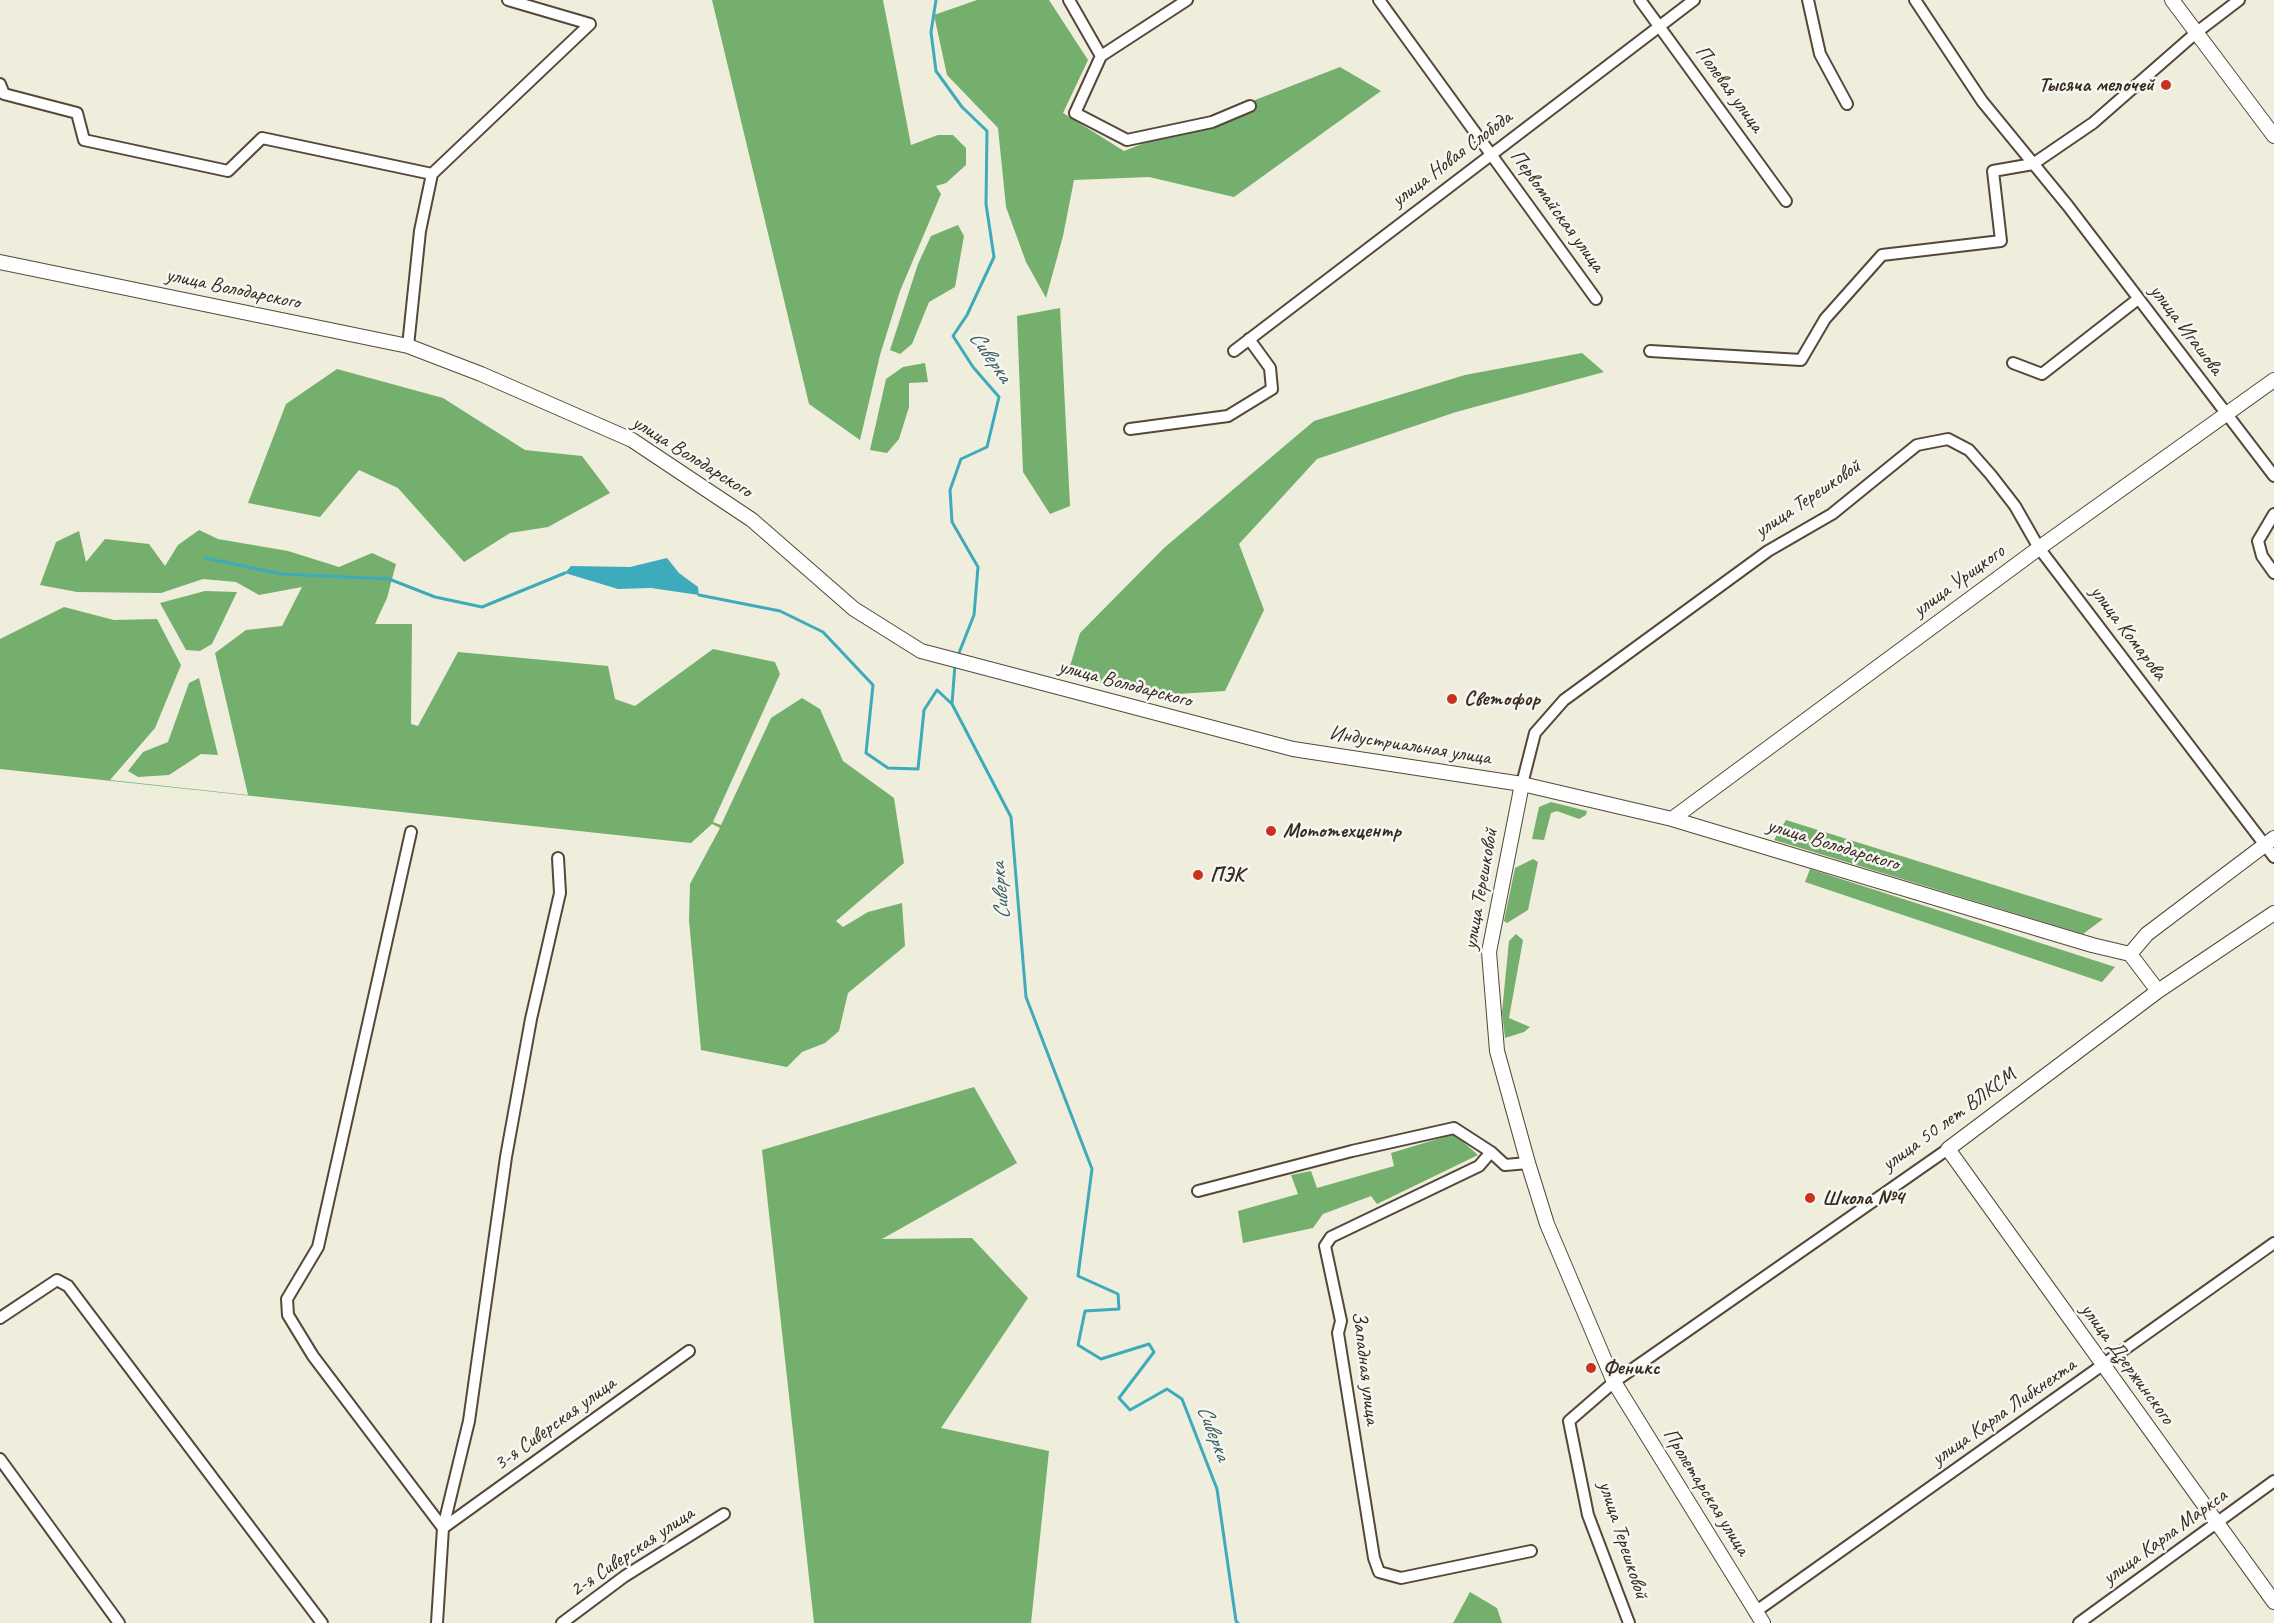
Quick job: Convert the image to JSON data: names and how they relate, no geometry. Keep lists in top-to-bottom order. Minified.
{"streets":{"main road":["улица Володарского","улица Терешковой","улица Урицкого","Индустриальная улица","улица 50 лет ВЛКСМ","улица Дзержинского","Пролетарская улица"],"street":["Полевая улица","улица Новая Слобода","Первомайская улица","улица Игашова","улица Комарова","Западная улица","улица Карла Либкнехта","3-я Сиверская улица","улица Карла Маркса","2-я Сиверская улица"]},"crossings":[["Полевая улица","улица Новая Слобода"],["улица Новая Слобода","Первомайская улица"],["улица Володарского","улица Терешковой"],["улица Володарского","улица Урицкого"],["улица Володарского","Индустриальная улица"],["улица Игашова","улица Урицкого"],["улица Терешковой","улица Комарова"],["улица Терешковой","Индустриальная улица"],["улица Терешковой","улица 50 лет ВЛКСМ"],["улица Терешковой","Пролетарская улица"],["улица Урицкого","улица Комарова"],["улица 50 лет ВЛКСМ","улица Дзержинского"],["улица 50 лет ВЛКСМ","Пролетарская улица"],["улица Дзержинского","улица Карла Либкнехта"],["улица Дзержинского","улица Карла Маркса"],["улица Карла Либкнехта","Пролетарская улица"]],"water":["Сиверка"],"places":["Тысяча мелочей","Светофор","Мототехцентр","ПЭК","Школа №4","Феникс"]}
